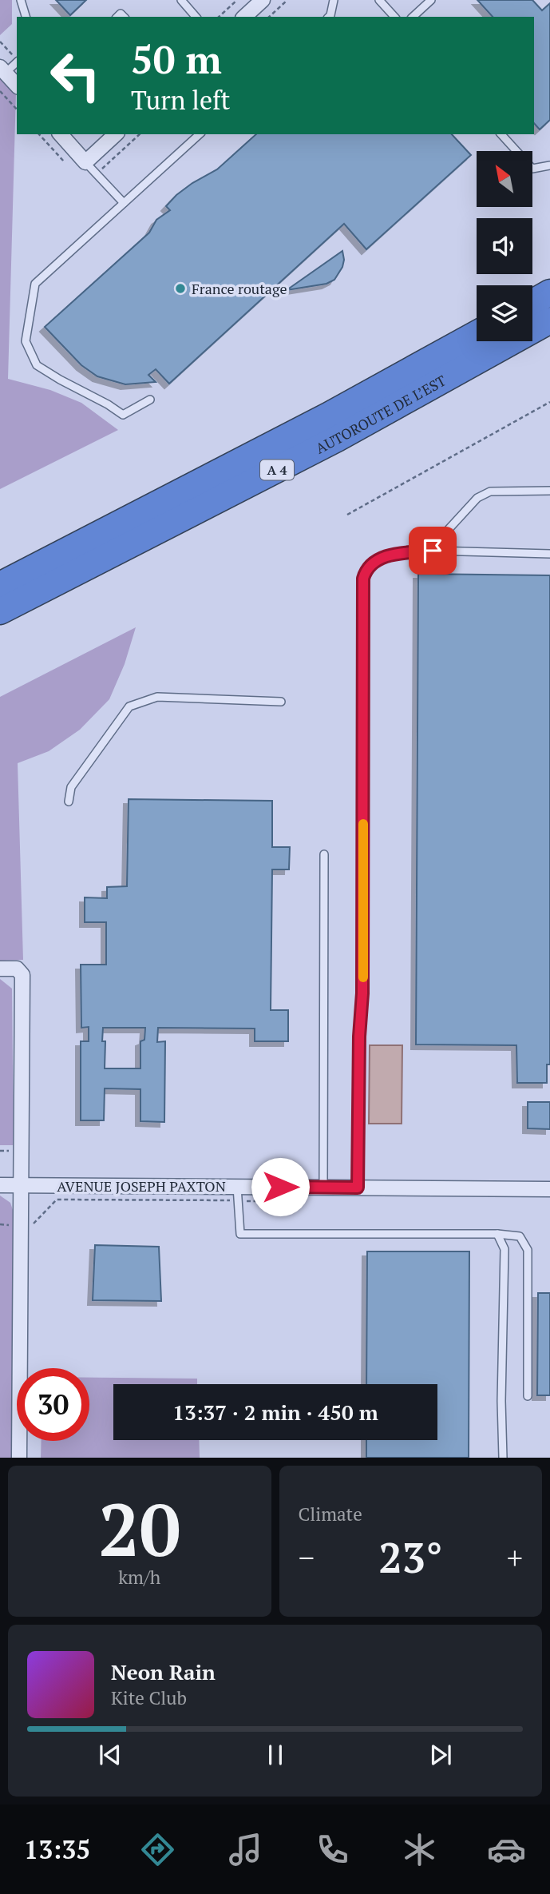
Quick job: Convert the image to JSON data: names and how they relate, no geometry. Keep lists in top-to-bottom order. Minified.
{"streets":{"highway":["AUTOROUTE DE L’EST","A 4"],"street":["AVENUE JOSEPH PAXTON"]},"places":["France routage"],"north":"top left","page":{"turn":["50 m","Turn left"],"limit":"30","trip":"13:37 · 2 min · 450 m","tile":[["20","km/h"],"Climate"],"heat":["−","23°","+"],"song":["Neon Rain","Kite Club"],"tabs":"13:35"}}
